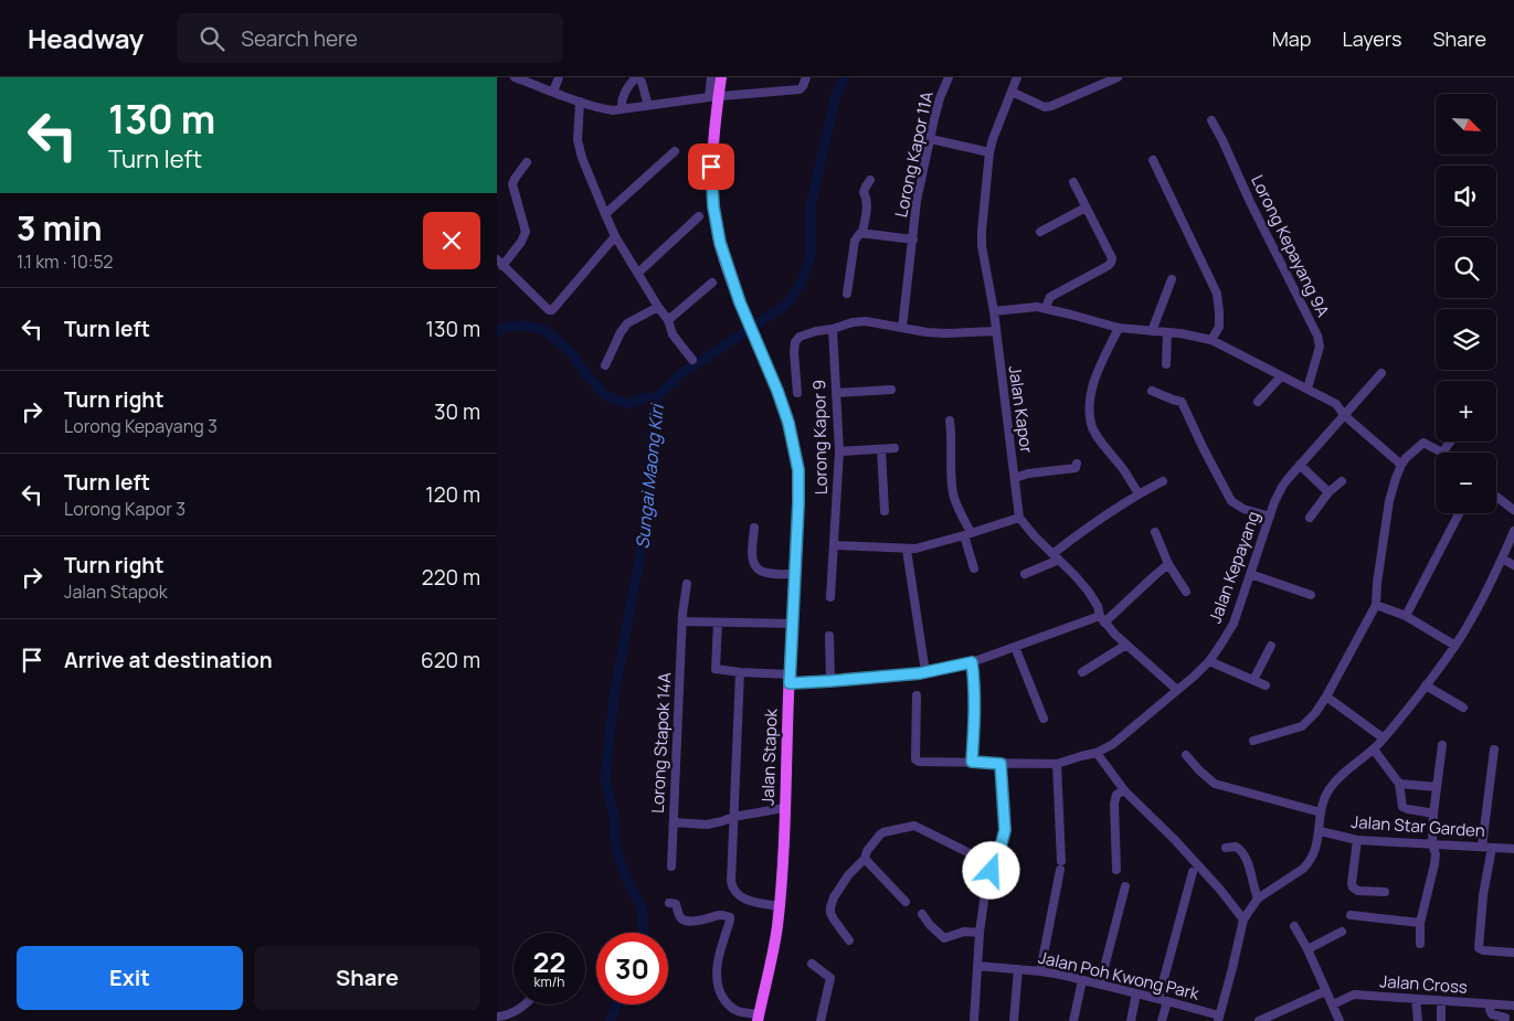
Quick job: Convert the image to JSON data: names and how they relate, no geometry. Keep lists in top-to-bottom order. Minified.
{"streets":{"main road":["Jalan Stapok"],"street":["Lorong Kapor 11A","Lorong Kepayang 9A","Jalan Kapor","Lorong Kapor 9","Jalan Kepayang","Lorong Stapok 14A","Jalan Star Garden","Jalan Poh Kwong Park","Jalan Cross"]},"crossings":[["Lorong Kapor 11A","Lorong Kapor 9"],["Jalan Kapor","Lorong Kapor 9"]],"water":["Sungai Maong Kiri"],"north":"bottom right","page":{"header":"Headway","search":"Search here","nav":["Map","Layers","Share"],"turn":["130 m","Turn left"],"map_buttons":["+","−"],"heading":["3 min","1.1 km · 10:52"],"list":[{"name":"Turn left","value":"130 m"},{"name":"Turn right","note":"Lorong Kepayang 3","value":"30 m"},{"name":"Turn left","note":"Lorong Kapor 3","value":"120 m"},{"name":"Turn right","note":"Jalan Stapok","value":"220 m"},{"name":"Arrive at destination","value":"620 m"}],"speed":"22 km/h","limit":"30","buttons":["Exit","Share"]}}
